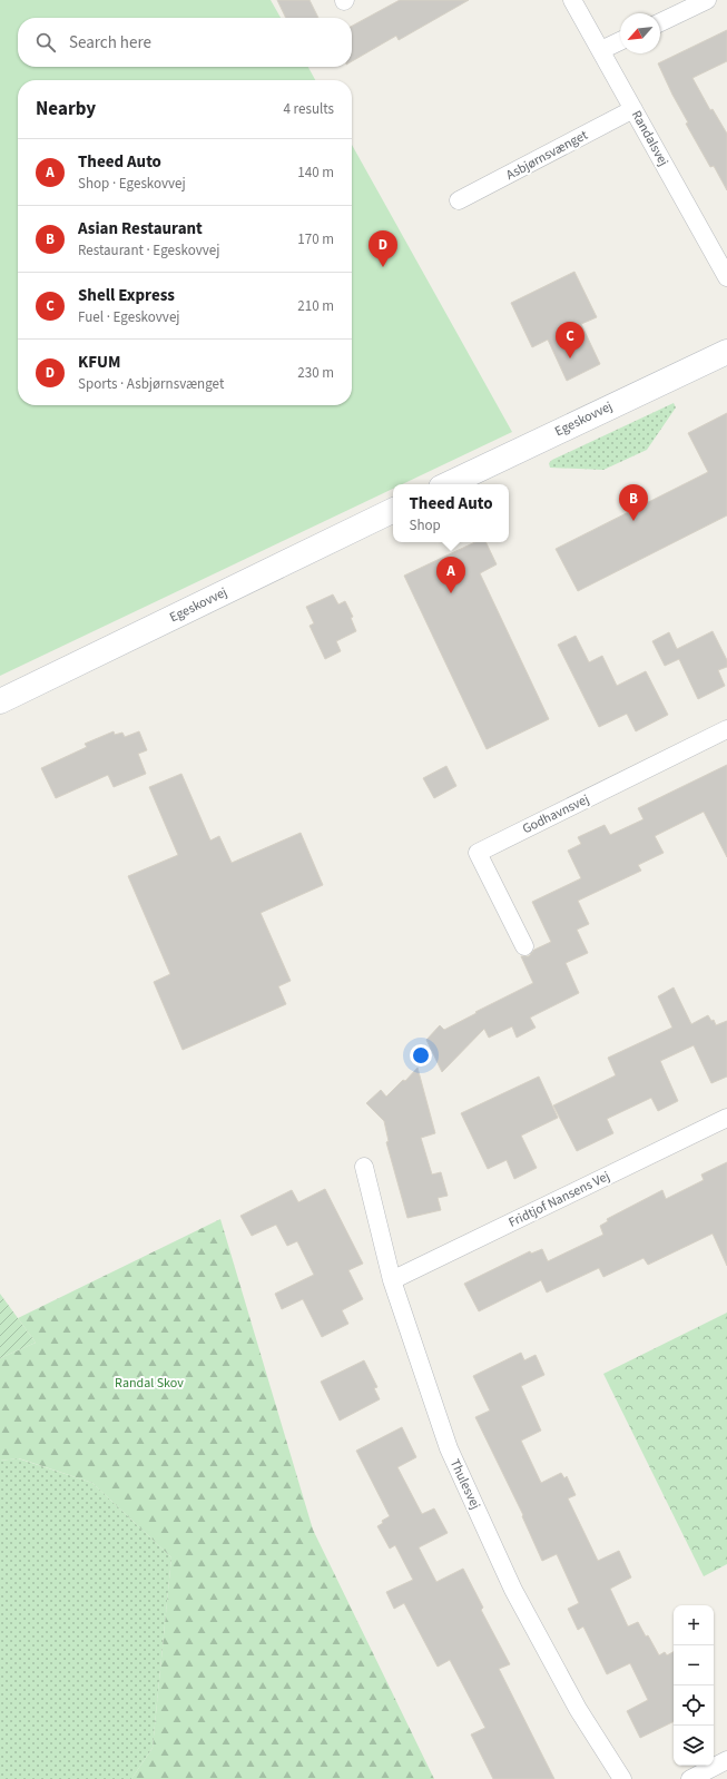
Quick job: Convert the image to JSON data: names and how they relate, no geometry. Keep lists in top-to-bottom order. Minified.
{"streets":{"street":["Randalsvej","Asbjørnsvænget","Egeskovvej","Godhavnsvej","Fridtjof Nansens Vej","Thulesvej"]},"crossings":[["Randalsvej","Asbjørnsvænget"],["Fridtjof Nansens Vej","Thulesvej"]],"parks":["Randal Skov"],"north":"bottom left","page":{"search":"Search here","heading":["Nearby","4 results"],"list":[{"mark":"A","name":"Theed Auto","note":"Shop · Egeskovvej","value":"140 m"},{"mark":"B","name":"Asian Restaurant","note":"Restaurant · Egeskovvej","value":"170 m"},{"mark":"C","name":"Shell Express","note":"Fuel · Egeskovvej","value":"210 m"},{"mark":"D","name":"KFUM","note":"Sports · Asbjørnsvænget","value":"230 m"}],"pins":["D","C","B","A"],"popup":["Theed Auto","Shop"],"map_buttons":["+","−"]}}
